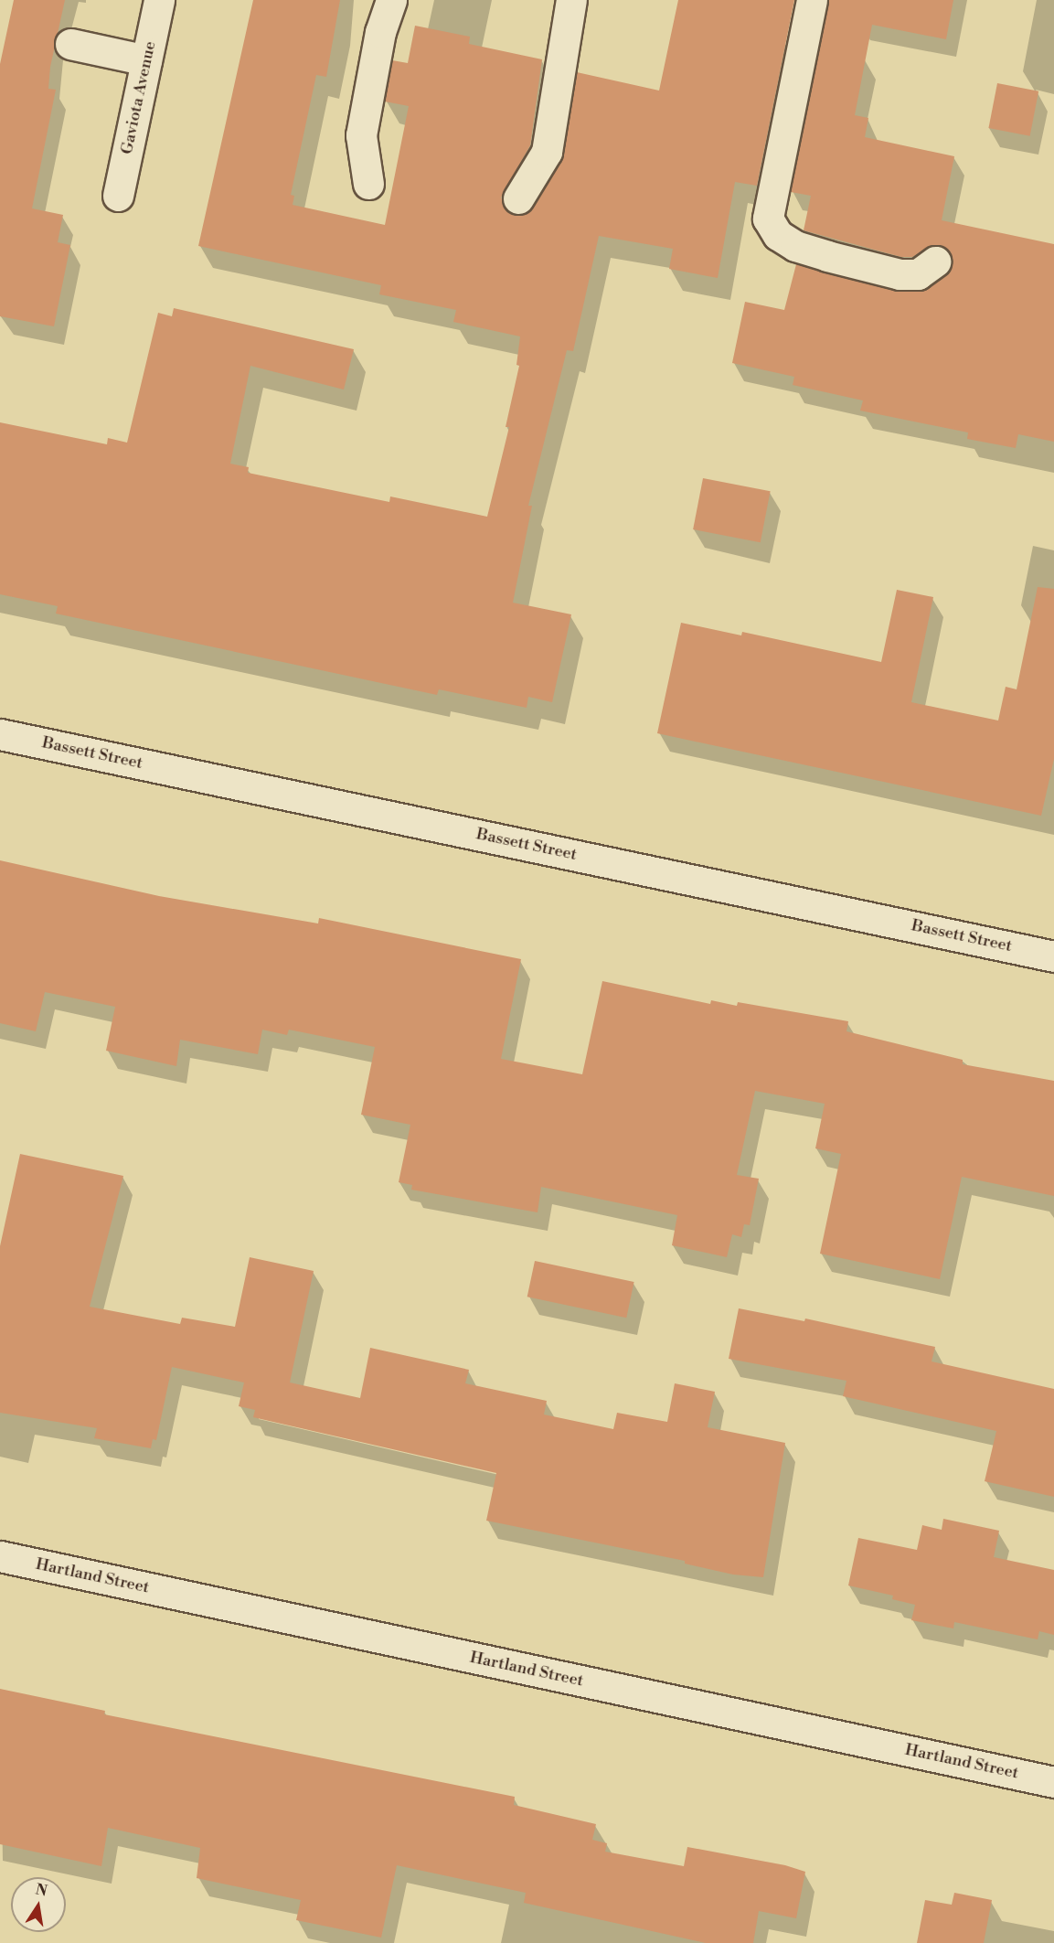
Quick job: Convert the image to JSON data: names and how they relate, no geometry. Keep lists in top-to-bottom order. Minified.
{"streets":{"street":["Gaviota Avenue","Bassett Street","Hartland Street"]},"north":"top"}
